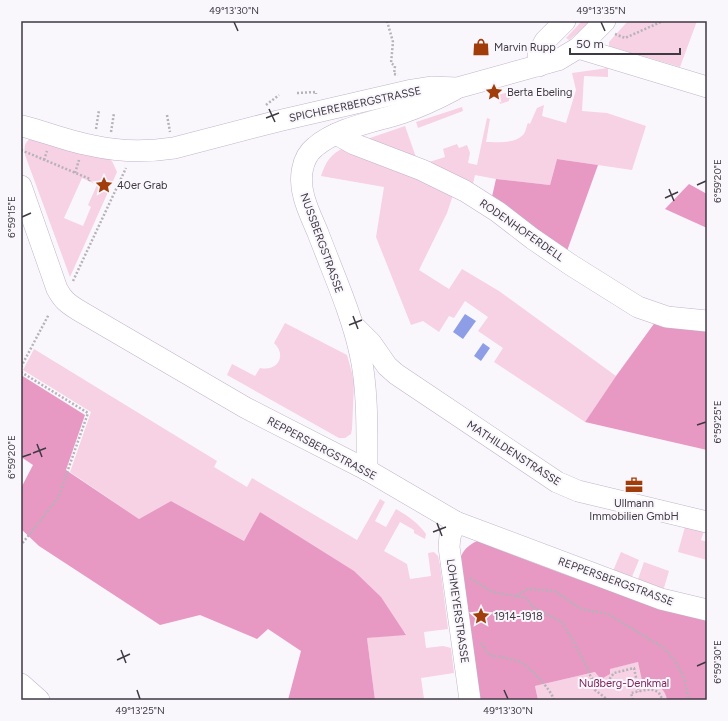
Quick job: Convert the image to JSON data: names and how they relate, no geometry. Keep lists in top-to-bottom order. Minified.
{"streets":{"street":["SPICHERERBERGSTRASSE","RODENHOFERDELL","NUSSBERGSTRASSE","REPPERSBERGSTRASSE","MATHILDENSTRASSE","LOHMEYERSTRASSE"]},"crossings":[["SPICHERERBERGSTRASSE","NUSSBERGSTRASSE"],["RODENHOFERDELL","NUSSBERGSTRASSE"],["NUSSBERGSTRASSE","REPPERSBERGSTRASSE"],["NUSSBERGSTRASSE","MATHILDENSTRASSE"],["REPPERSBERGSTRASSE","LOHMEYERSTRASSE"]],"parks":["Nußberg-Denkmal"],"places":{"shop":["Marvin Rupp"],"place":["Berta Ebeling","40er Grab","1914-1918"],"office":["Ullmann Immobilien GmbH"]},"scale_bar":"50 m","coordinates":["49°13'30\"N","49°13'35\"N","6°59'20\"E","6°59'15\"E","6°59'25\"E","6°59'30\"E","49°13'25\"N"]}
